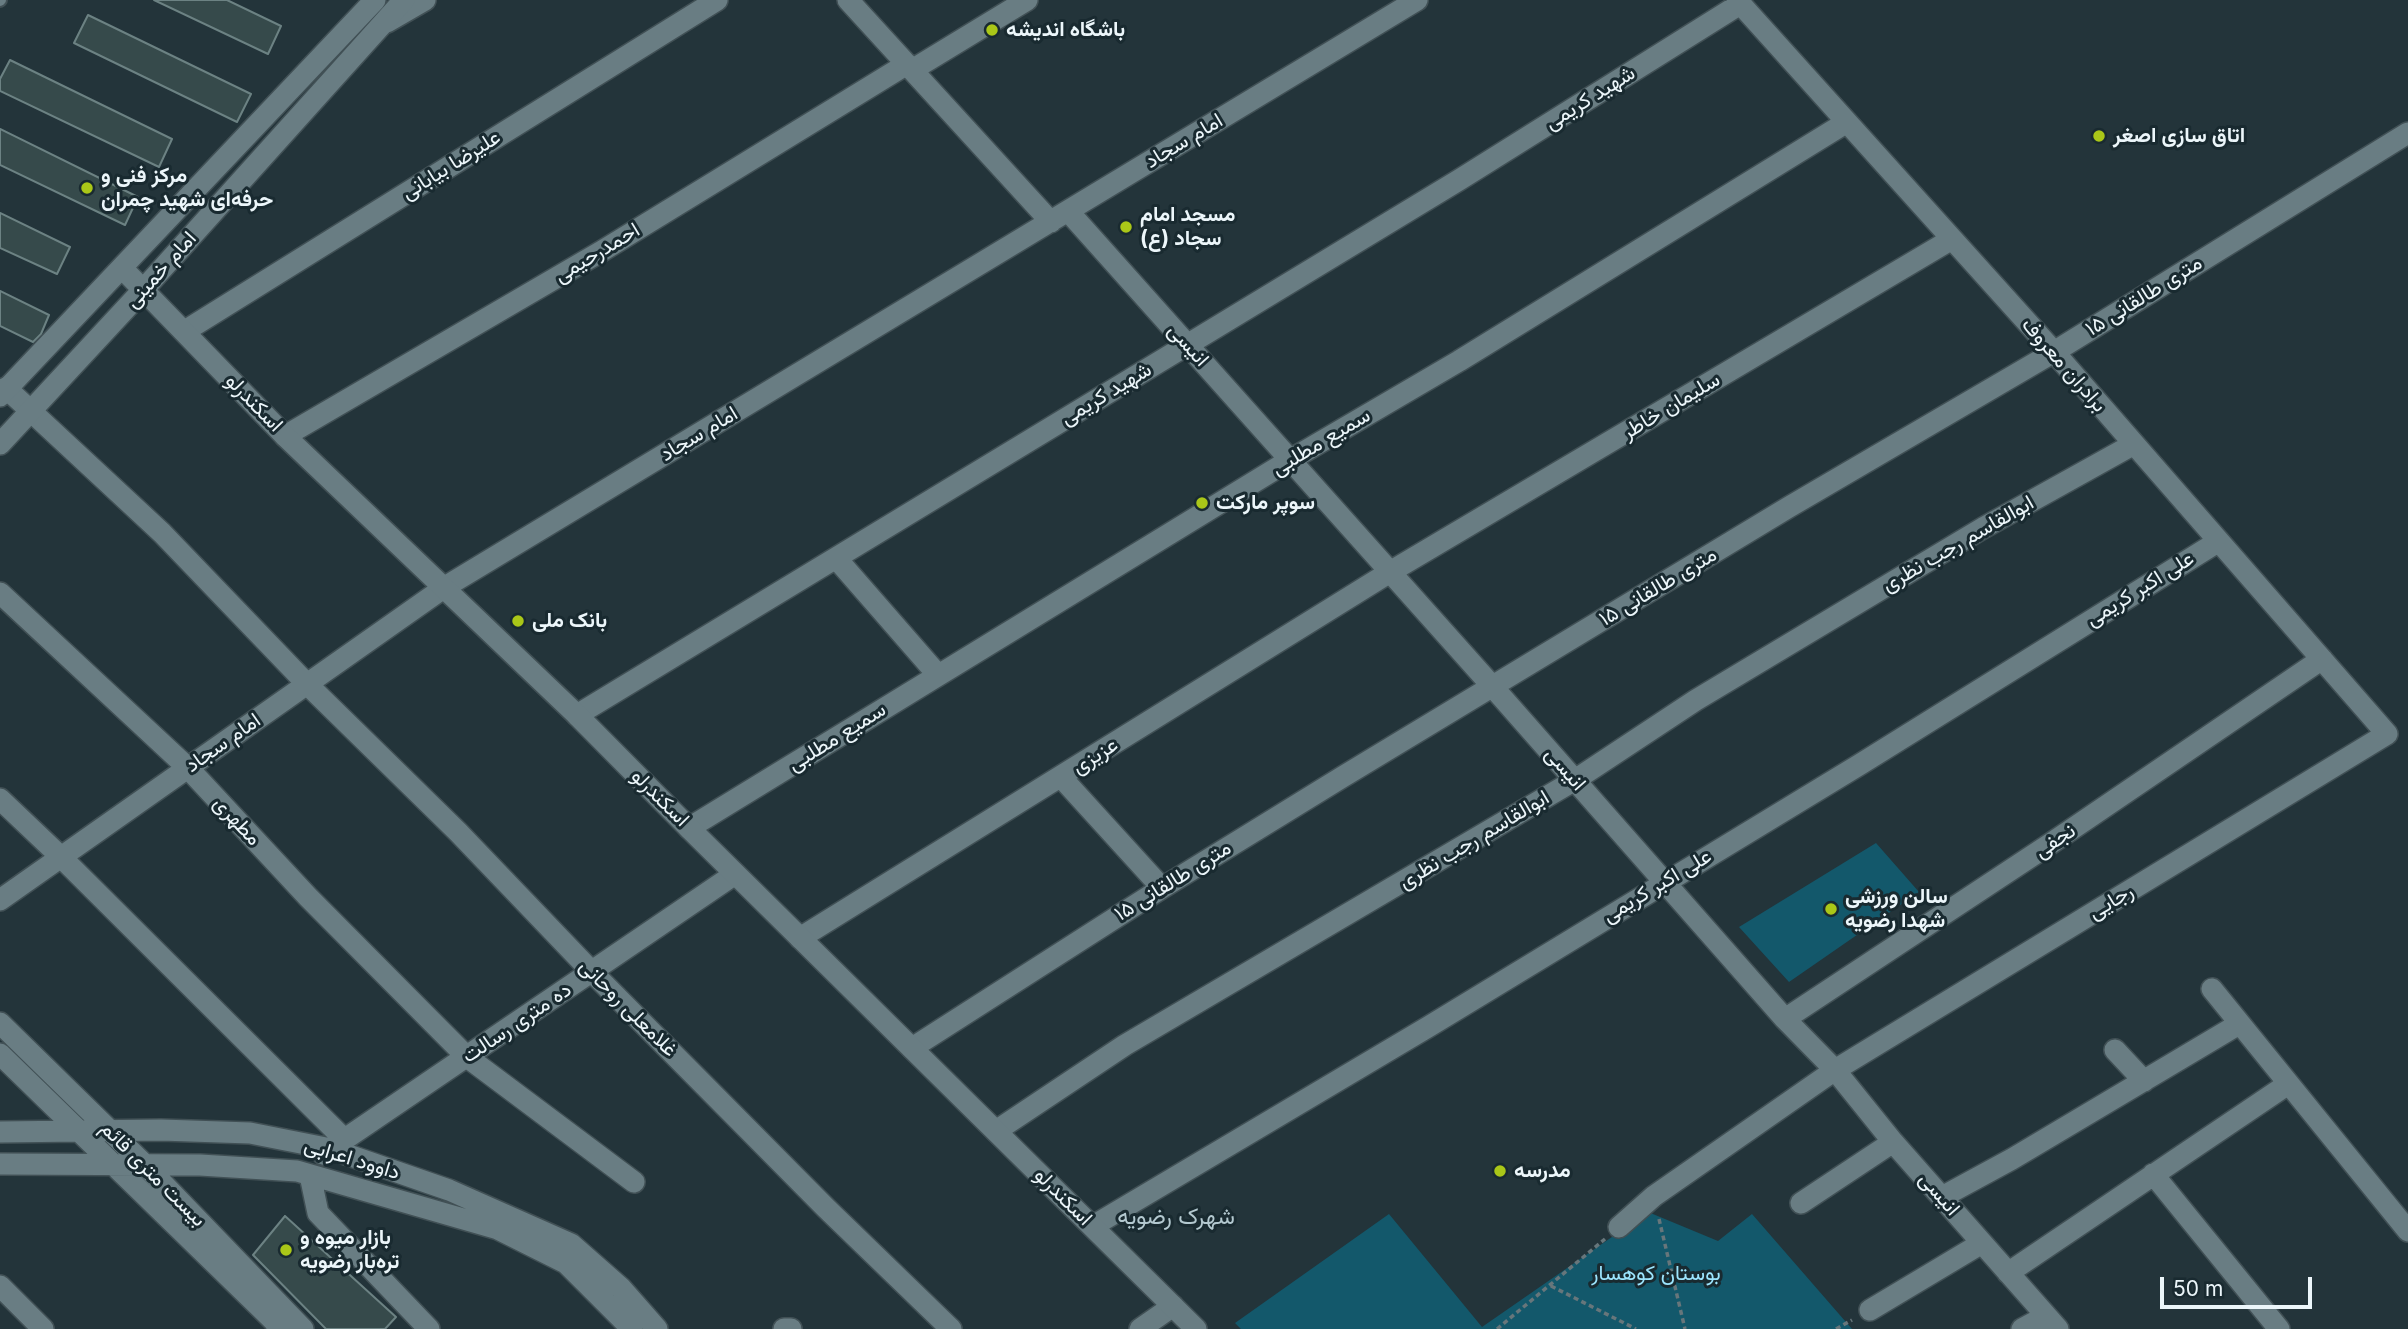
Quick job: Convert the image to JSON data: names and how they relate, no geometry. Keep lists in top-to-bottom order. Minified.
{"streets":{"street":["شهید کریمی","امام سجاد","علیرضا بیابانی","احمدرحیمی","امام خمینی","۱۵ متری طالقانی","انیسی","برادران معروف","اسکندرلو","سلیمان خاطر","سمیع مطلبی","ابوالقاسم رجب نظری","علی اکبر کریمی","عزیزی","مطهری","نجفی","رجایی","غلامعلی روحانی","ده متری رسالت","داوود اعرابی","بیست متری قائم"]},"crossings":[["شهید کریمی","انیسی"],["شهید کریمی","برادران معروف"],["شهید کریمی","اسکندرلو"],["امام سجاد","انیسی"],["امام سجاد","اسکندرلو"],["امام سجاد","مطهری"],["امام سجاد","غلامعلی روحانی"],["علیرضا بیابانی","اسکندرلو"],["احمدرحیمی","انیسی"],["احمدرحیمی","اسکندرلو"],["امام خمینی","اسکندرلو"],["امام خمینی","غلامعلی روحانی"],["۱۵ متری طالقانی","انیسی"],["۱۵ متری طالقانی","برادران معروف"],["۱۵ متری طالقانی","اسکندرلو"],["انیسی","سلیمان خاطر"],["انیسی","سمیع مطلبی"],["انیسی","ابوالقاسم رجب نظری"],["انیسی","علی اکبر کریمی"],["انیسی","عزیزی"],["انیسی","نجفی"],["انیسی","رجایی"],["برادران معروف","سلیمان خاطر"],["برادران معروف","سمیع مطلبی"],["برادران معروف","ابوالقاسم رجب نظری"],["برادران معروف","علی اکبر کریمی"],["برادران معروف","نجفی"],["برادران معروف","رجایی"],["اسکندرلو","سمیع مطلبی"],["اسکندرلو","ابوالقاسم رجب نظری"],["اسکندرلو","علی اکبر کریمی"],["اسکندرلو","عزیزی"],["اسکندرلو","ده متری رسالت"],["سلیمان خاطر","عزیزی"],["مطهری","ده متری رسالت"],["غلامعلی روحانی","ده متری رسالت"],["ده متری رسالت","داوود اعرابی"],["داوود اعرابی","بیست متری قائم"]],"districts":["شهرک رضویه"],"parks":["بوستان کوهسار"],"places":["باشگاه اندیشه","اتاق سازی اصغر","مرکز فنی و حرفه‌ای شهید چمران","مسجد امام سجاد (ع)","سوپر مارکت","بانک ملی","سالن ورزشی شهدا رضویه","مدرسه","بازار میوه و تره‌بار رضویه"],"scale_bar":"50 m"}
